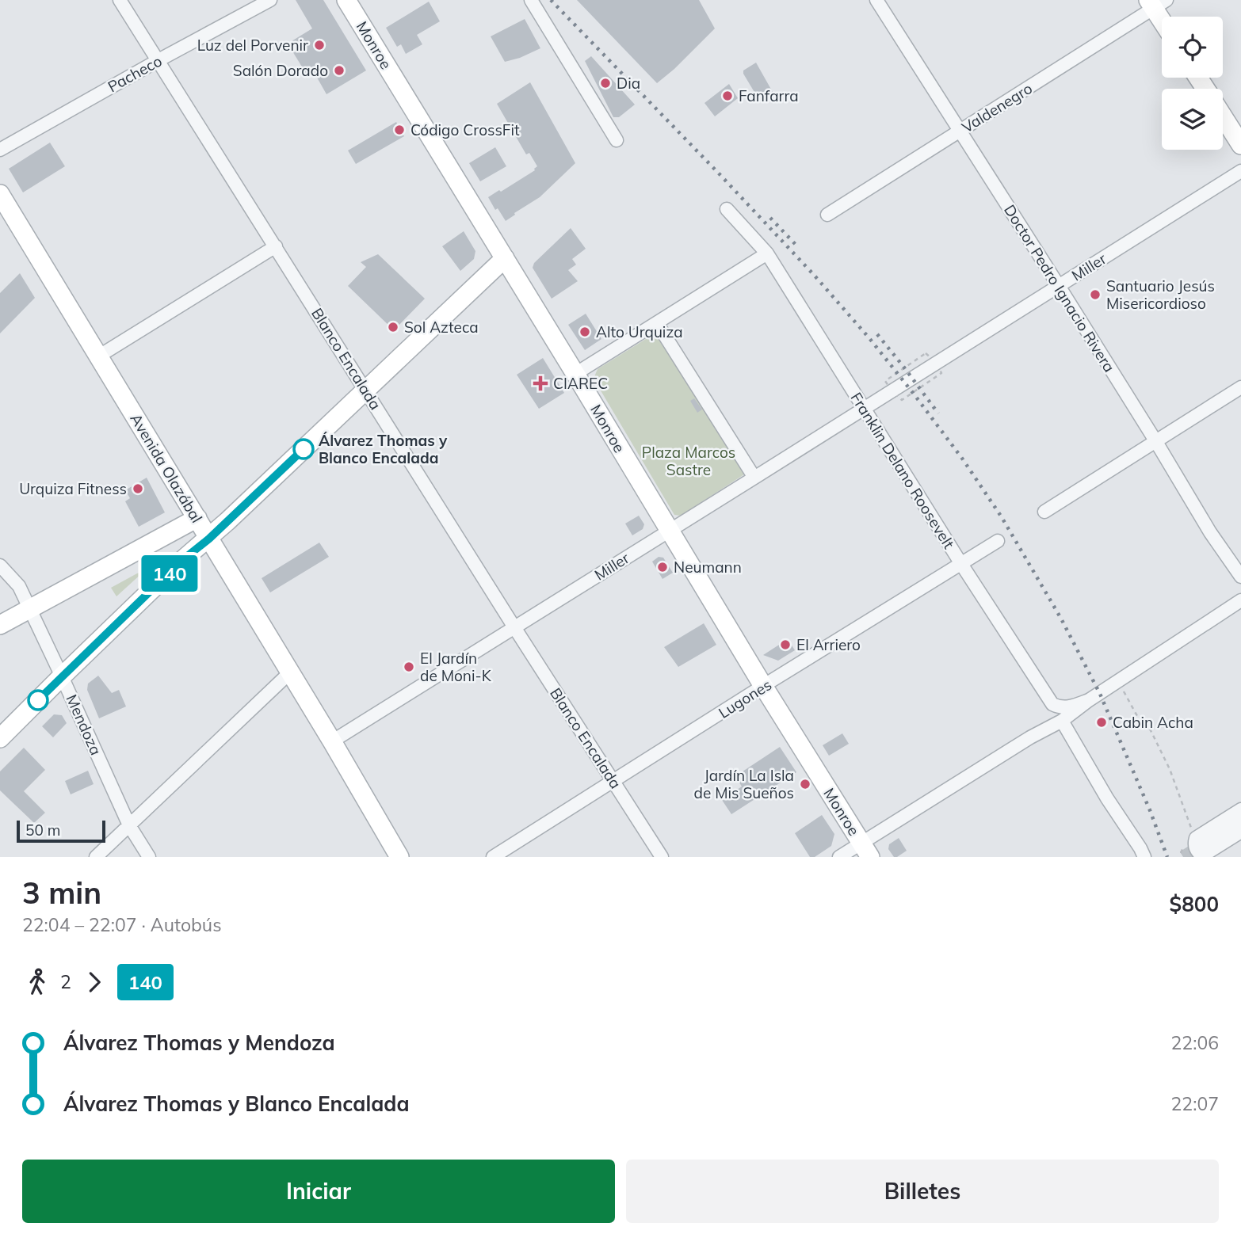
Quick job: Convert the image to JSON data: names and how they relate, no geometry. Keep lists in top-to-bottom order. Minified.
{"streets":{"main road":["Monroe","Avenida Olazábal"],"street":["Pacheco","Valdenegro","Miller","Doctor Pedro Ignacio Rivera","Blanco Encalada","Franklin Delano Roosevelt","Lugones","Mendoza"]},"crossings":[["Monroe","Miller"],["Monroe","Lugones"],["Pacheco","Blanco Encalada"],["Valdenegro","Doctor Pedro Ignacio Rivera"],["Miller","Doctor Pedro Ignacio Rivera"],["Miller","Blanco Encalada"],["Miller","Avenida Olazábal"],["Miller","Franklin Delano Roosevelt"],["Blanco Encalada","Lugones"],["Franklin Delano Roosevelt","Lugones"]],"parks":["Plaza Marcos Sastre"],"places":{"other":["Luz del Porvenir","Salón Dorado","Dia","Fanfarra","Código CrossFit","Santuario Jesús Misericordioso","Sol Azteca","Alto Urquiza","Álvarez Thomas y Blanco Encalada","Urquiza Fitness","Neumann","El Arriero","El Jardín de Moni-K","Cabin Acha","Jardín La Isla de Mis Sueños"],"health":["CIAREC"]},"lines":["bus line 140"],"scale_bar":"50 m","page":{"on_map":"140","scale":"50 m","heading":["3 min","22:04 – 22:07 · Autobús","$800"],"legs":["2","140"],"list":[{"name":"Álvarez Thomas y Mendoza","value":"22:06"},{"name":"Álvarez Thomas y Blanco Encalada","value":"22:07"}],"buttons":["Iniciar","Billetes"]}}
